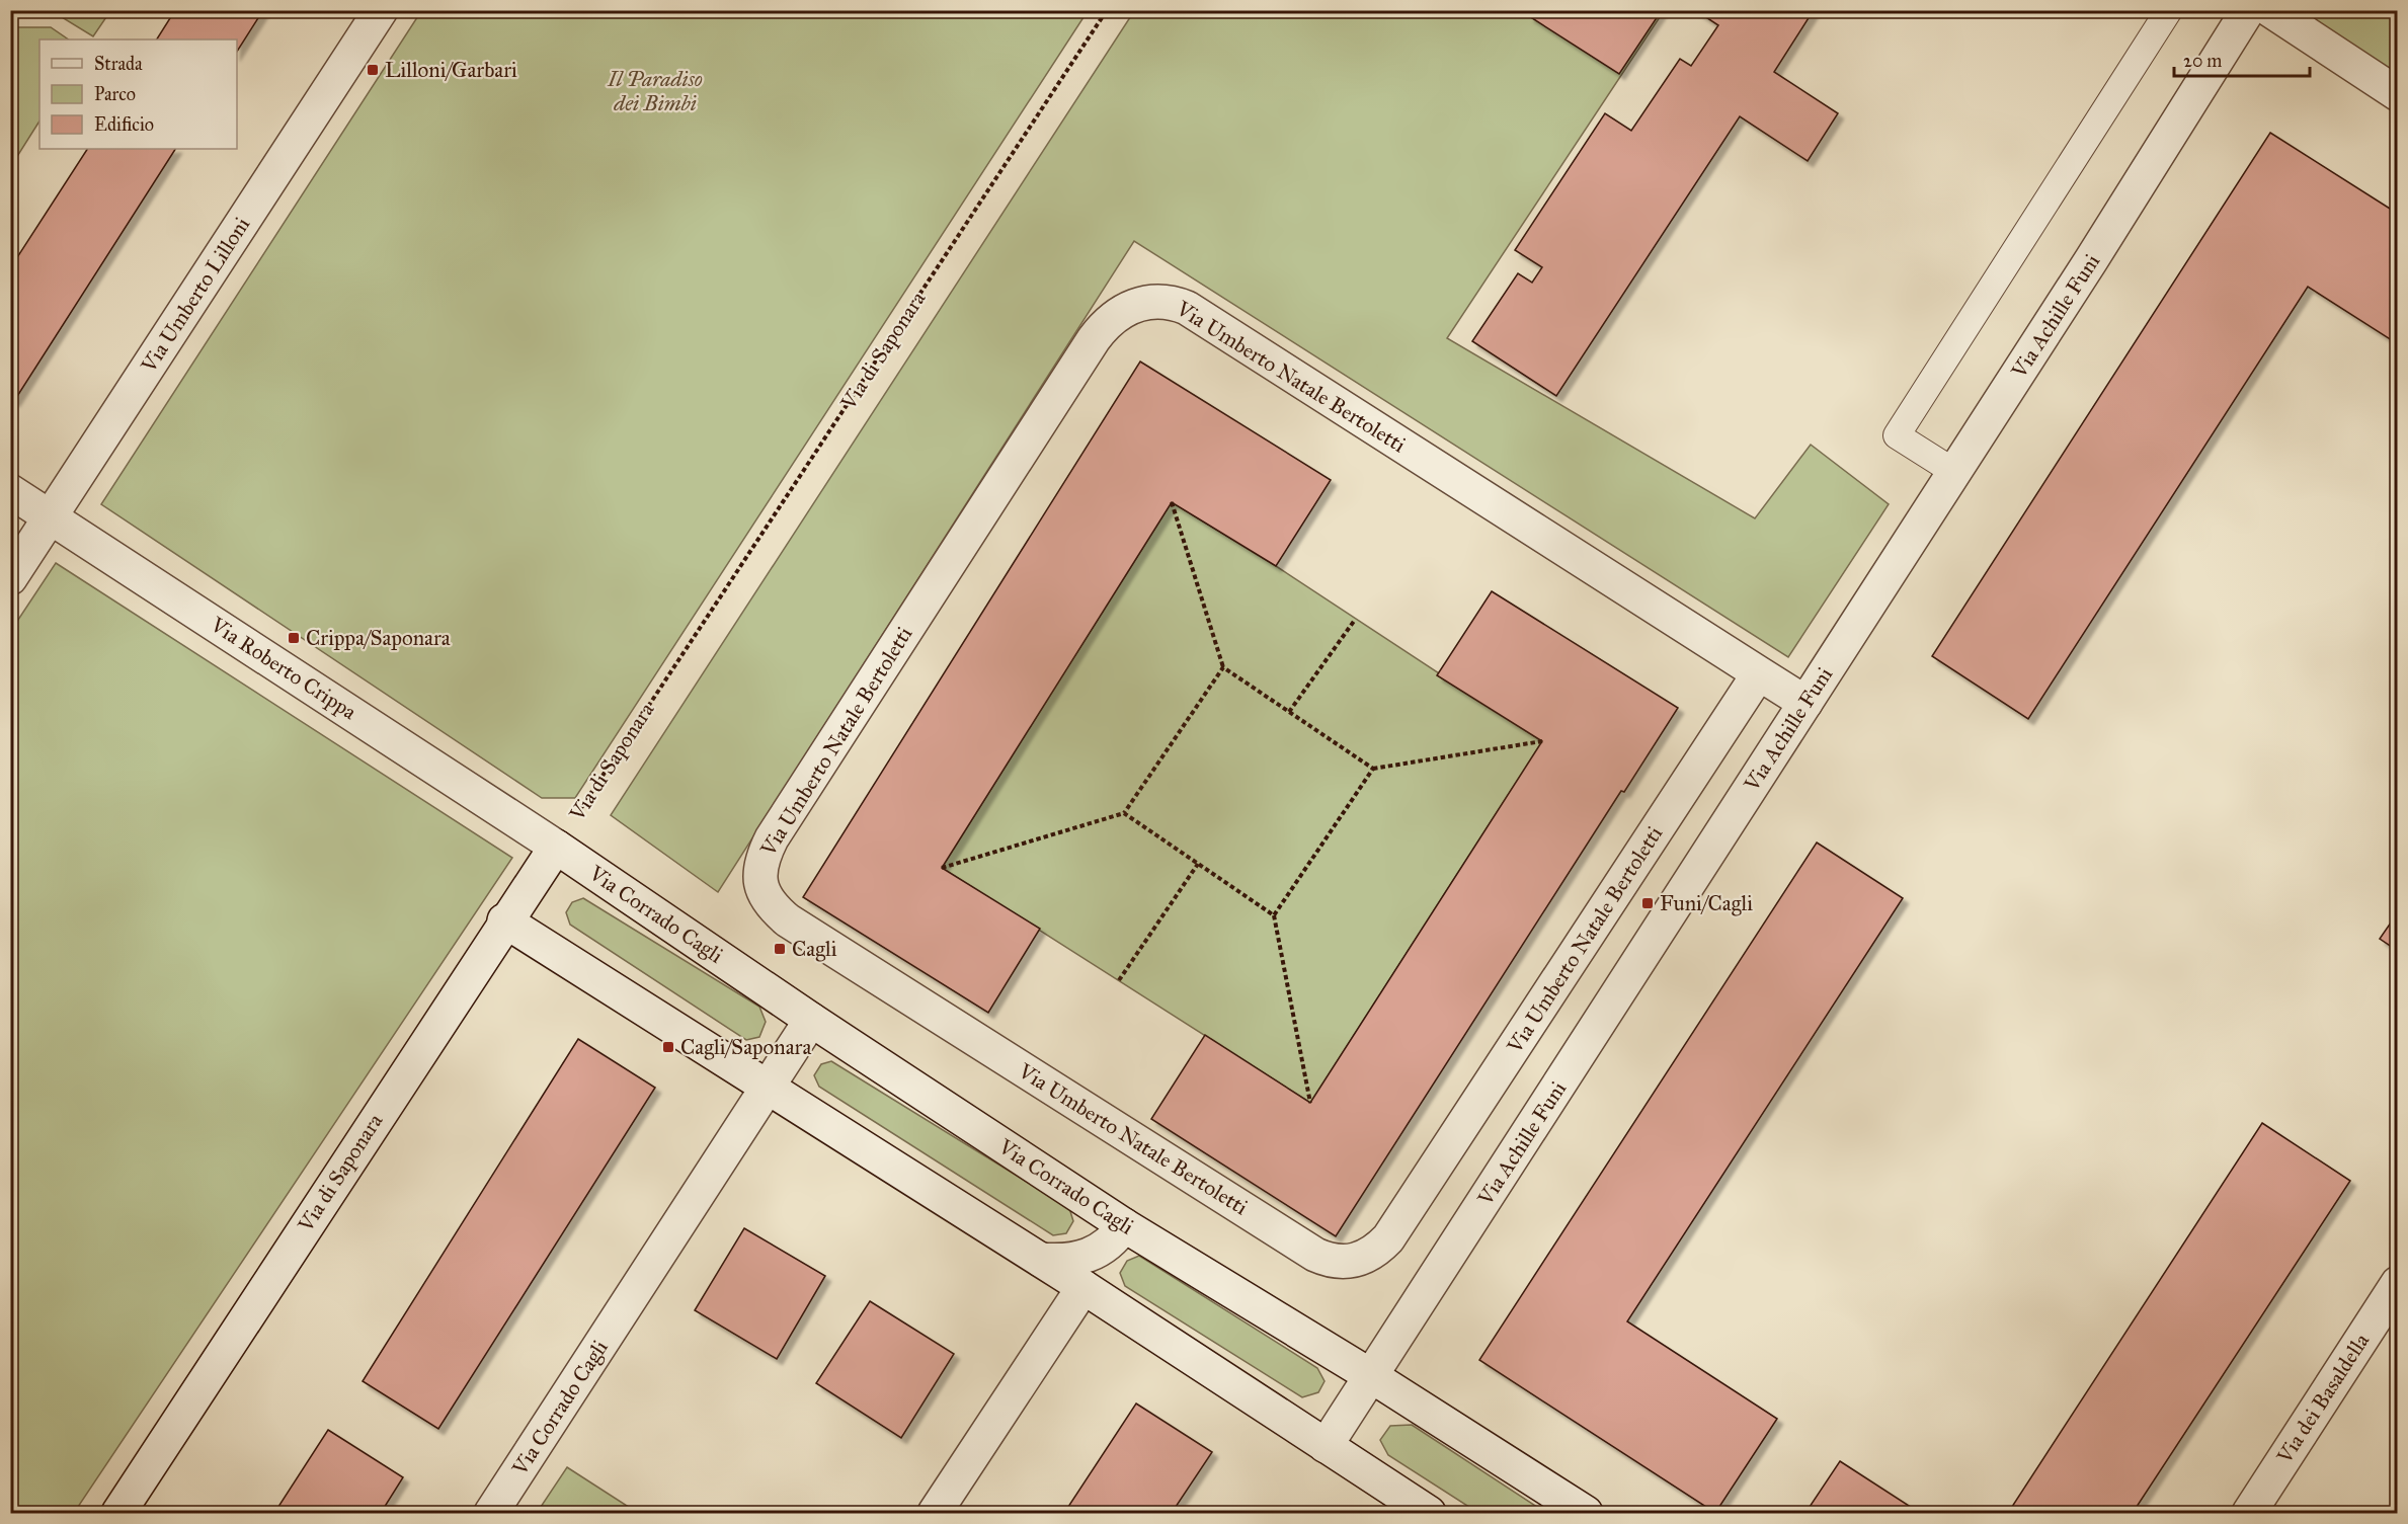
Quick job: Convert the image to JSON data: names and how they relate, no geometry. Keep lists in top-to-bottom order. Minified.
{"streets":{"street":["Via Umberto Lilloni","Via Achille Funi","Via di Saponara","Via Umberto Natale Bertoletti","Via Roberto Crippa","Via Corrado Cagli","Via dei Basaldella"]},"crossings":[["Via Umberto Lilloni","Via Roberto Crippa"],["Via Achille Funi","Via Umberto Natale Bertoletti"],["Via Achille Funi","Via Corrado Cagli"],["Via di Saponara","Via Roberto Crippa"],["Via di Saponara","Via Corrado Cagli"],["Via Roberto Crippa","Via Corrado Cagli"]],"parks":["Il Paradiso dei Bimbi"],"places":{"transit":["Lilloni/Garbari","Crippa/Saponara","Funi/Cagli","Cagli","Cagli/Saponara"]},"legend":["Strada","Parco","Edificio"],"scale_bar":"20 m"}
